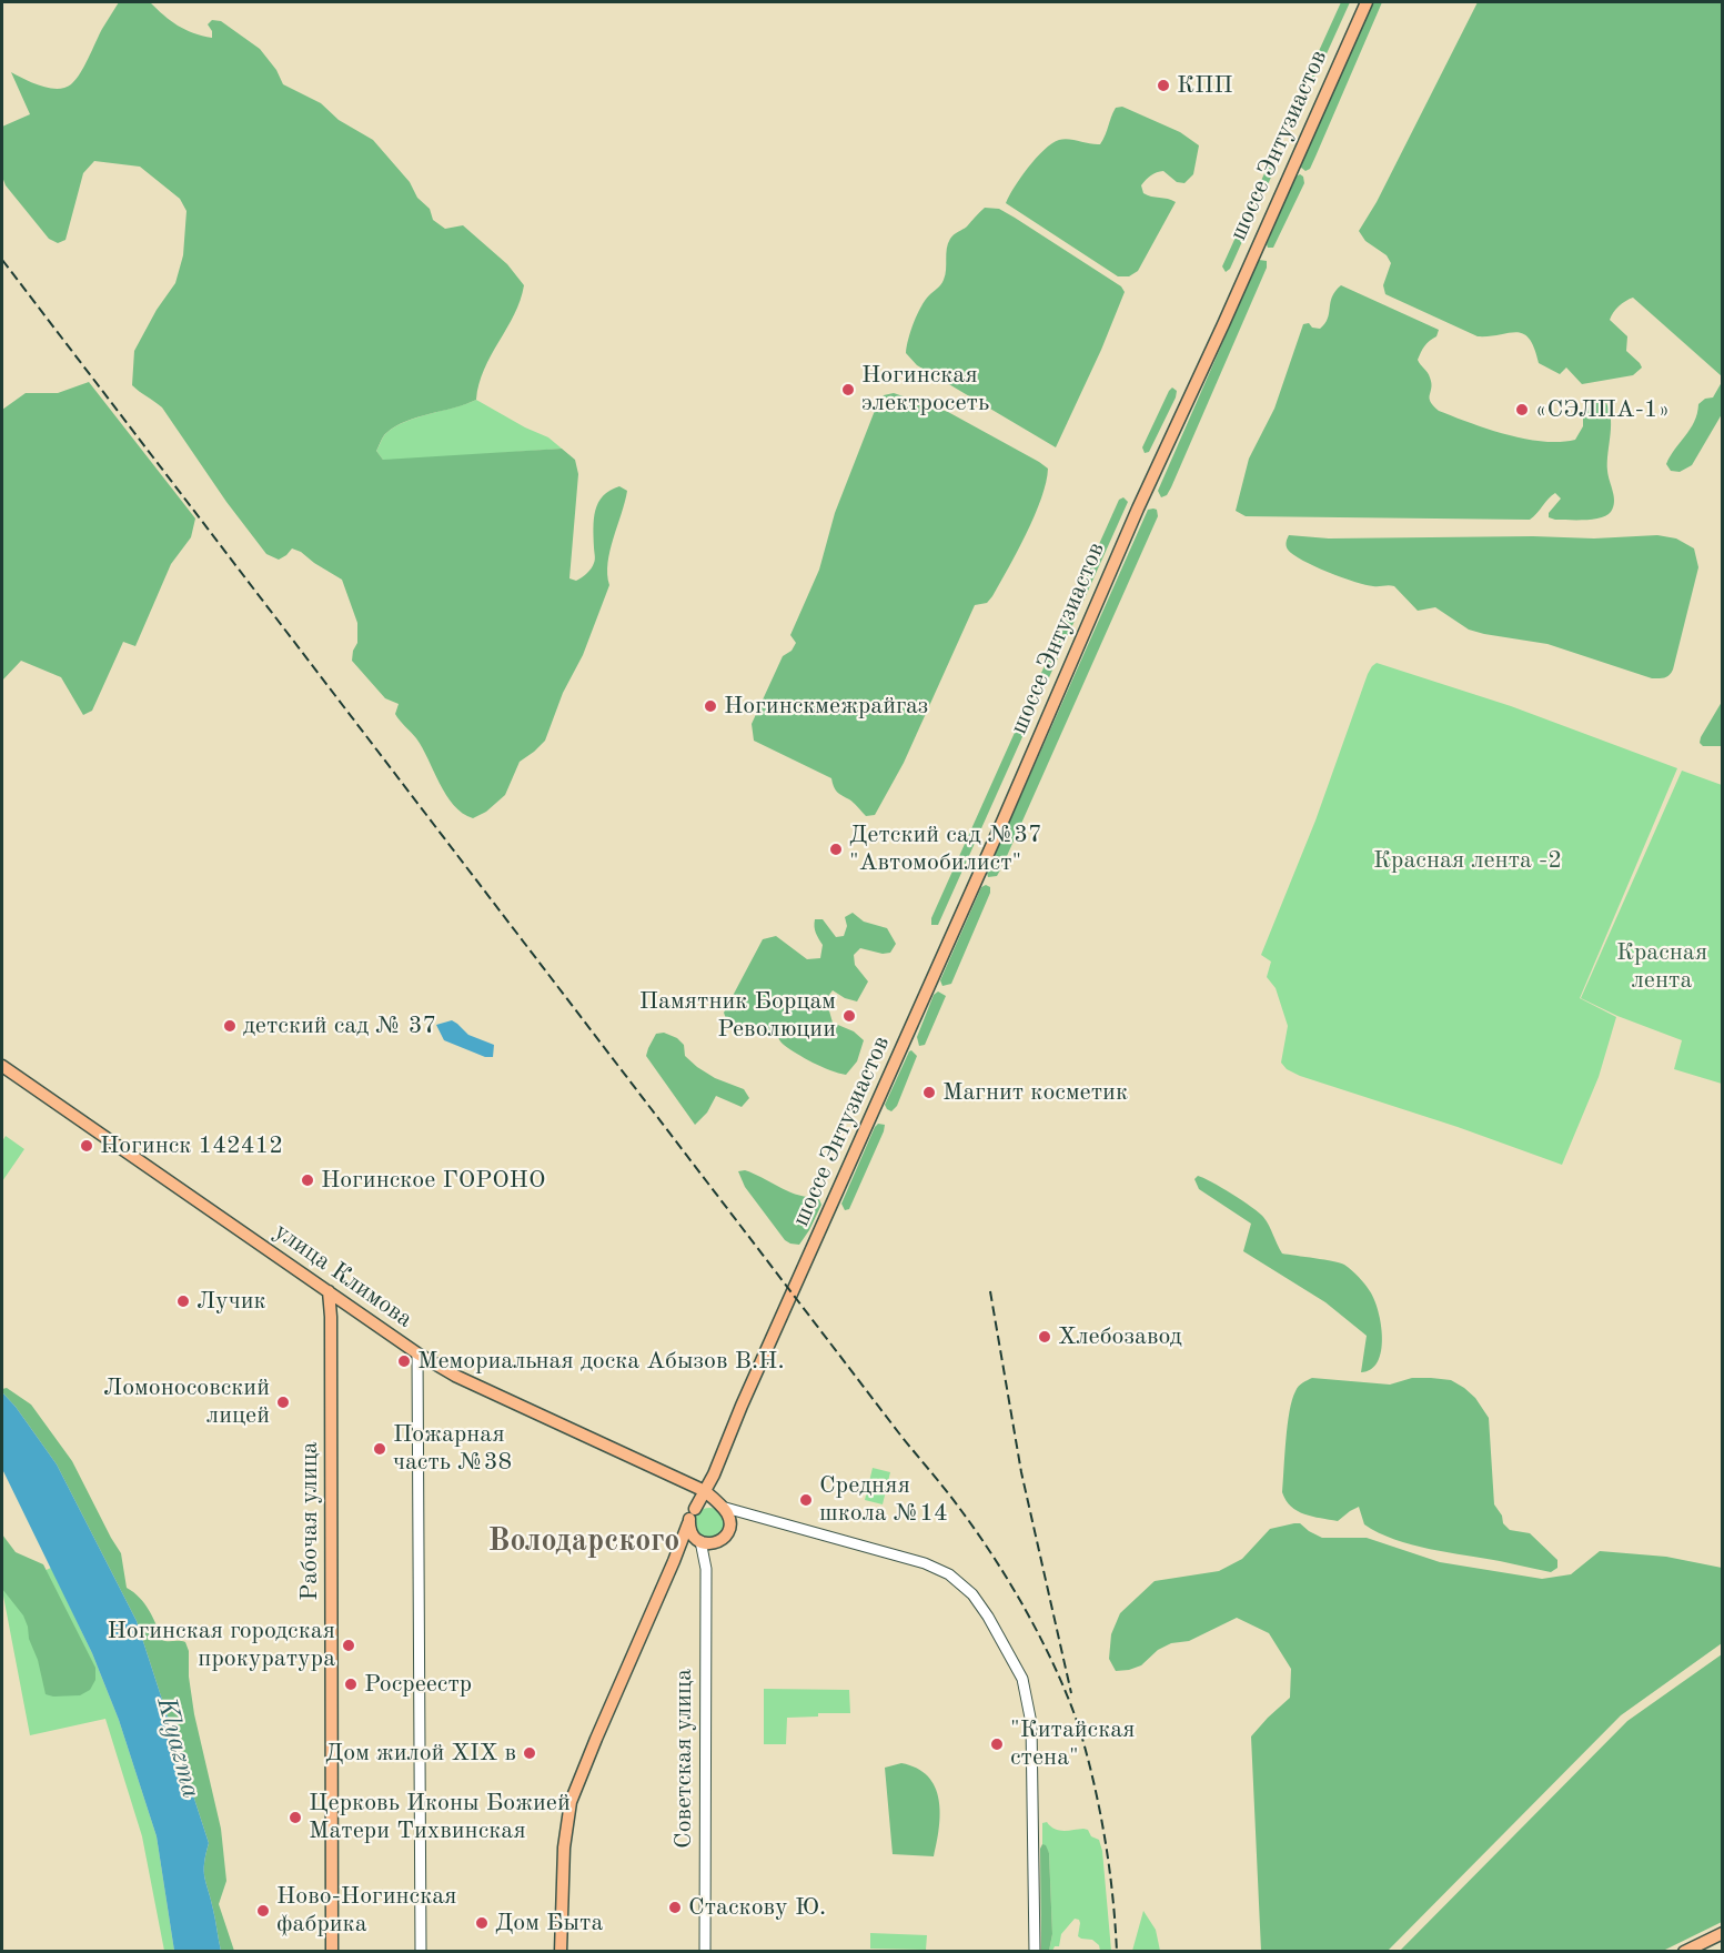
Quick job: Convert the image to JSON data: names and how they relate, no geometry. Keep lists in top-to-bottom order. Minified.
{"streets":{"main road":["шоссе Энтузиастов","улица Климова","Рабочая улица"],"street":["Советская улица"]},"crossings":[["шоссе Энтузиастов","улица Климова"],["шоссе Энтузиастов","Советская улица"],["улица Климова","Рабочая улица"]],"districts":["Володарского"],"water":["Klyazma"],"parks":["Красная лента -2","Красная лента"],"places":["КПП","Ногинская электросеть","«СЭЛПА-1»","Ногинскмежрайгаз","Детский сад №37 \"Автомобилист\"","Памятник Борцам Революции","детский сад № 37","Магнит косметик","Ногинск 142412","Ногинское ГОРОНО","Лучик","Хлебозавод","Мемориальная доска Абызов В.Н.","Ломоносовский лицей","Пожарная часть №38","Средняя школа №14","Ногинская городская прокуратура","Росреестр","\"Китайская стена\"","Дом жилой XIX в","Церковь Иконы Божией Матери Тихвинская","Стаскову Ю.","Ново-Ногинская фабрика","Дом Быта"]}
